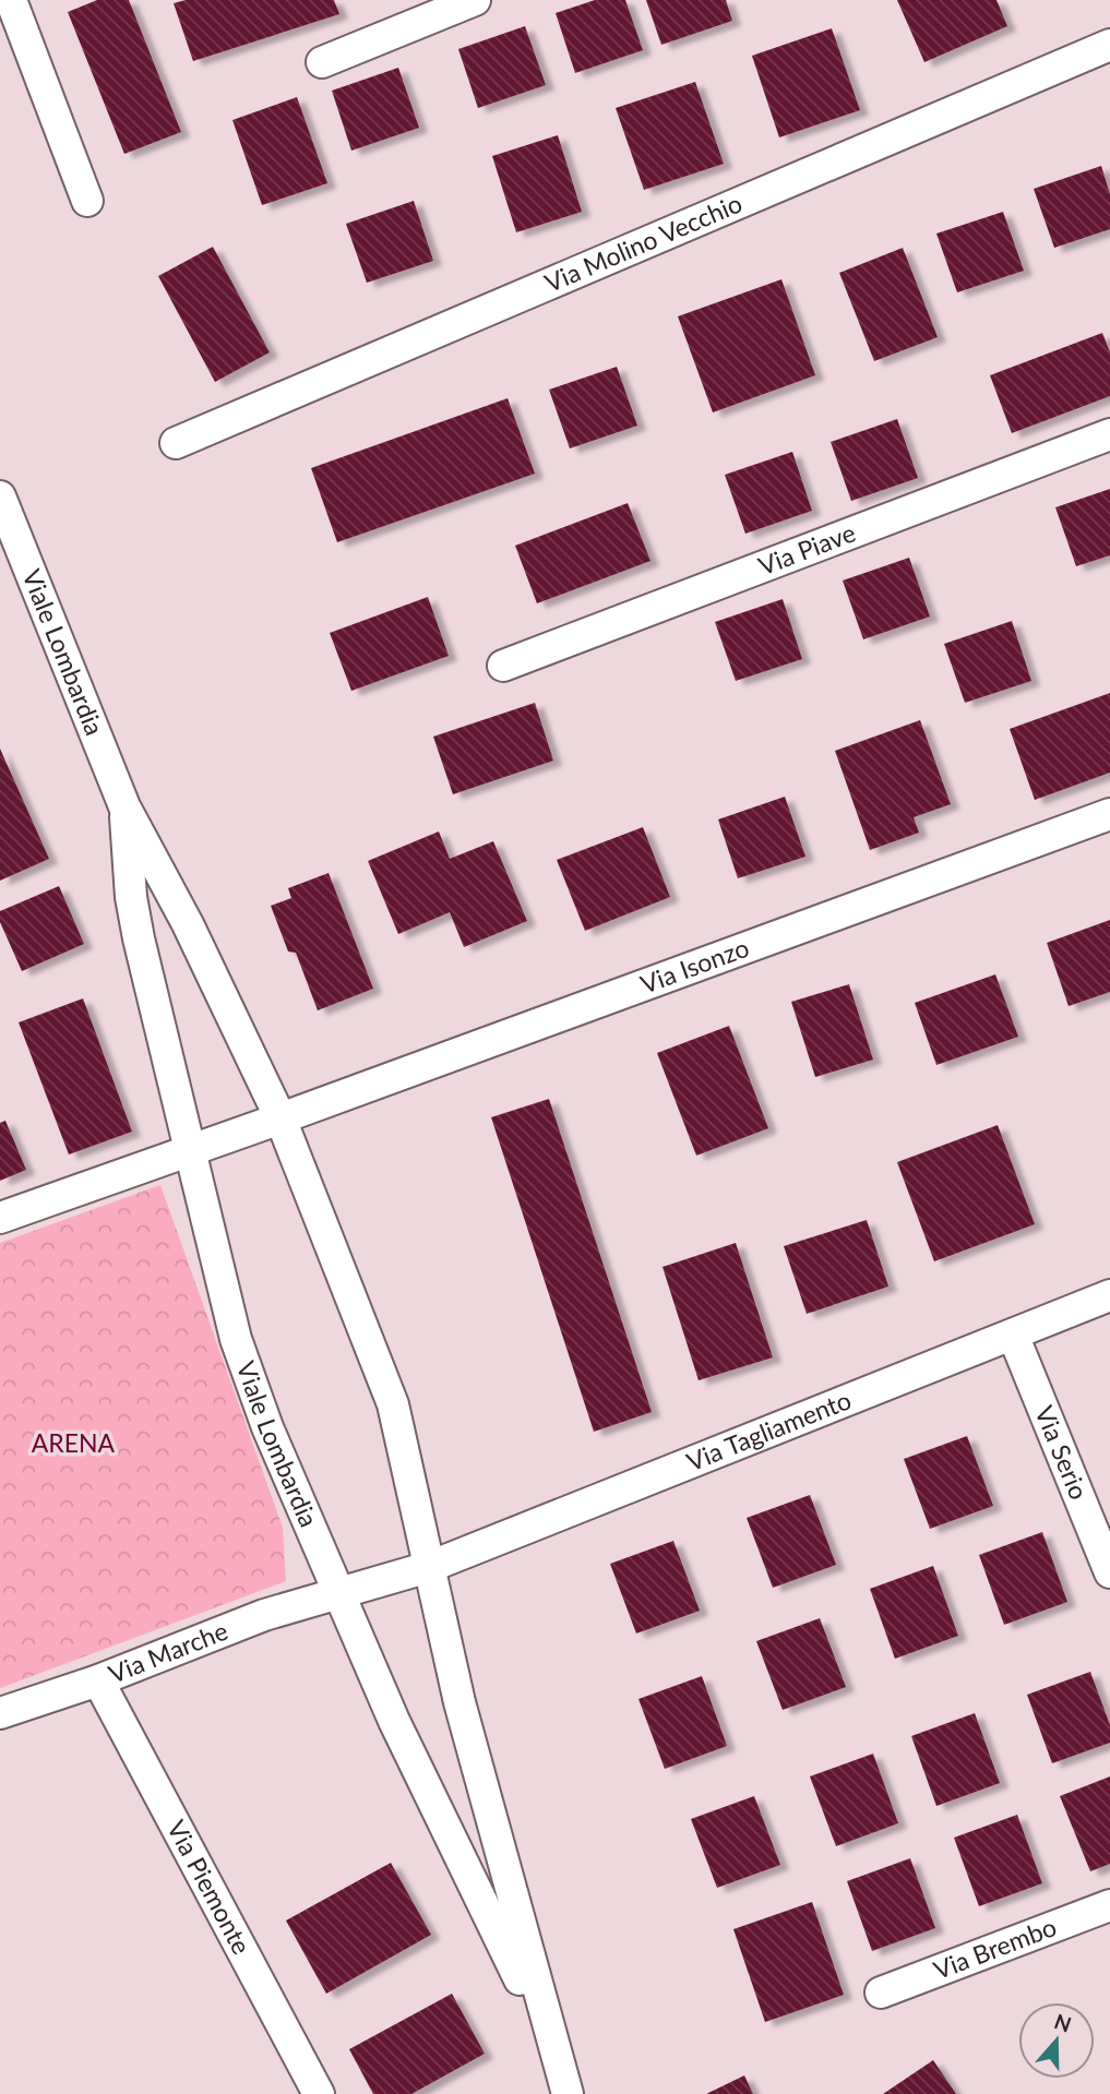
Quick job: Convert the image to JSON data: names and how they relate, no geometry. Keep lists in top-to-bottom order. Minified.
{"streets":{"street":["Via Molino Vecchio","Via Piave","Viale Lombardia","Via Isonzo","Via Tagliamento","Via Serio","Via Marche","Via Piemonte","Via Brembo"]},"crossings":[["Viale Lombardia","Via Isonzo"],["Viale Lombardia","Via Tagliamento"],["Viale Lombardia","Via Marche"],["Via Tagliamento","Via Serio"],["Via Tagliamento","Via Marche"],["Via Marche","Via Piemonte"]],"parks":["ARENA"],"north":"top"}
